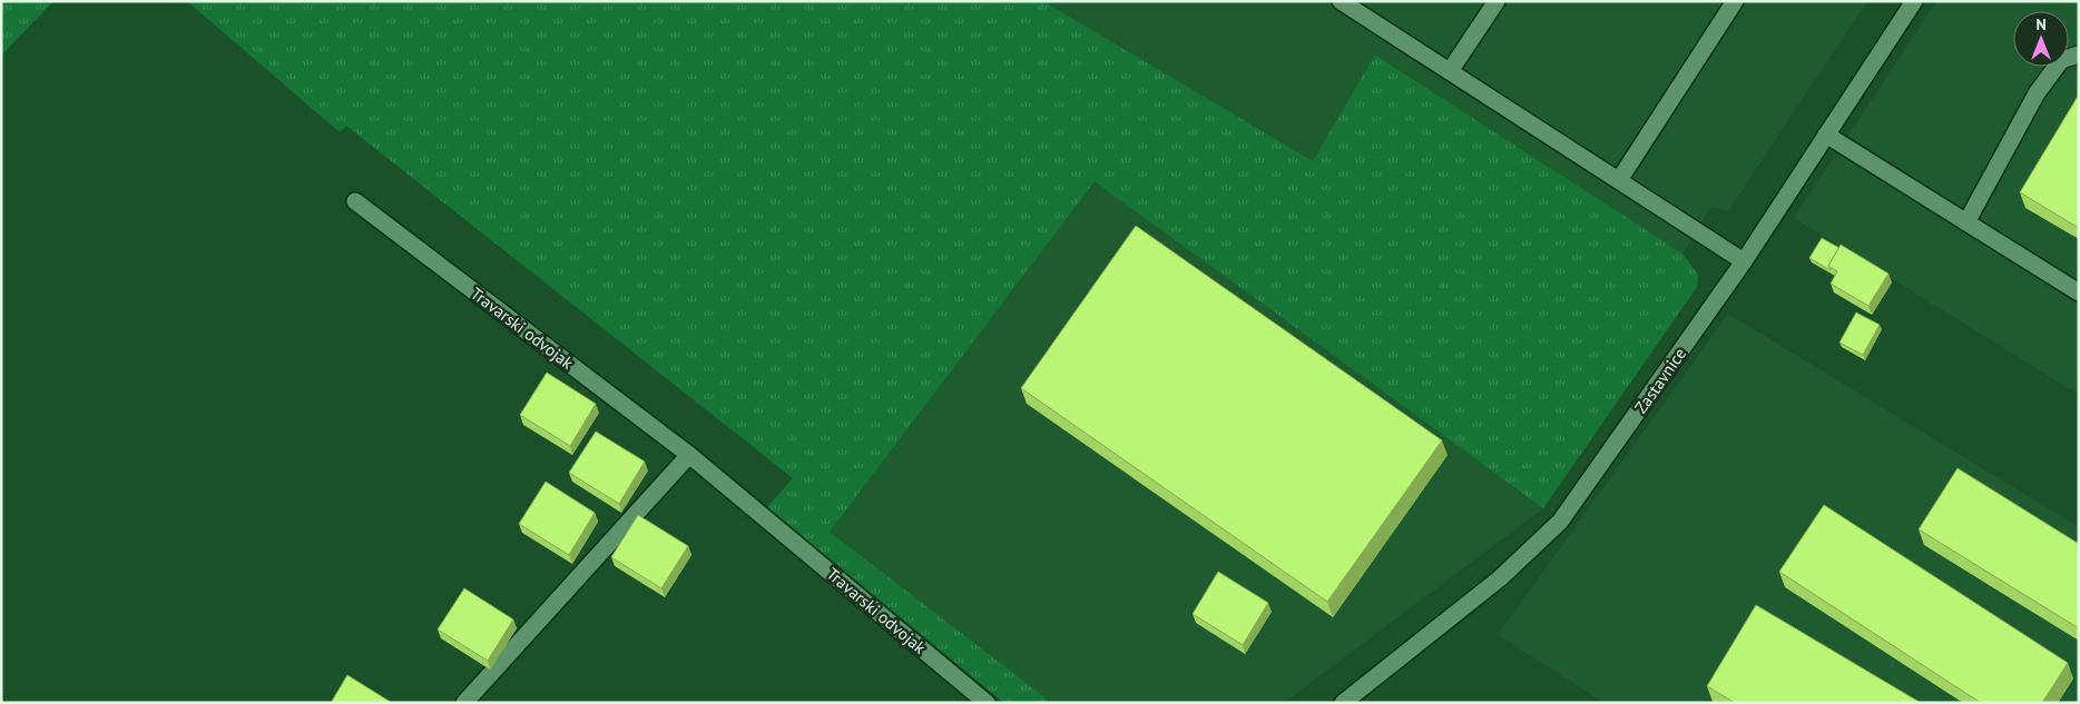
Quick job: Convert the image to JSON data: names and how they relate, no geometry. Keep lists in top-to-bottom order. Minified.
{"streets":{"street":["Travarski odvojak","Zastavnice"]},"north":"top"}
